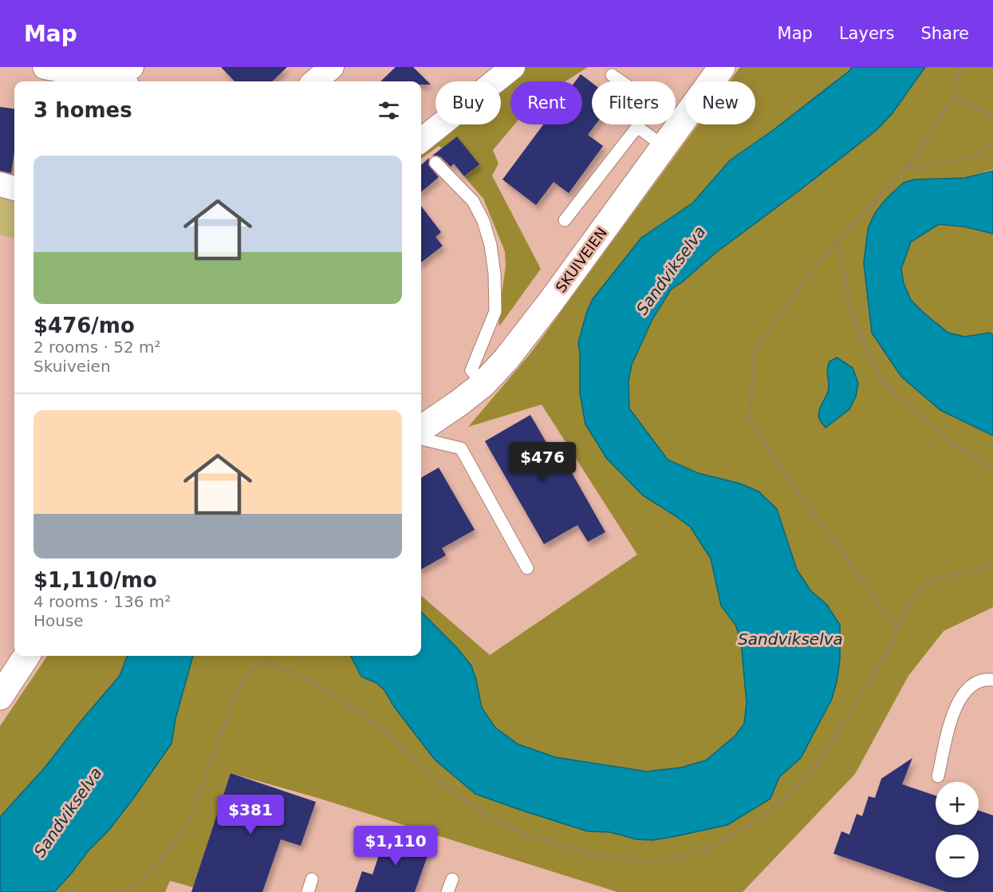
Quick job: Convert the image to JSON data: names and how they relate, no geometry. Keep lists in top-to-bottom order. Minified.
{"streets":{"main road":["SKUIVEIEN"]},"water":["Sandvikselva"],"page":{"header":"Map","nav":["Map","Layers","Share"],"chip":["Buy","Rent","Filters","New"],"heading":"3 homes","list":[{"name":"$476/mo","note":"2 rooms · 52 m² · Skuiveien"},{"name":"$1,110/mo","note":"4 rooms · 136 m² · House"}],"price":["$476","$381","$1,110"],"map_buttons":["+","−"]}}
